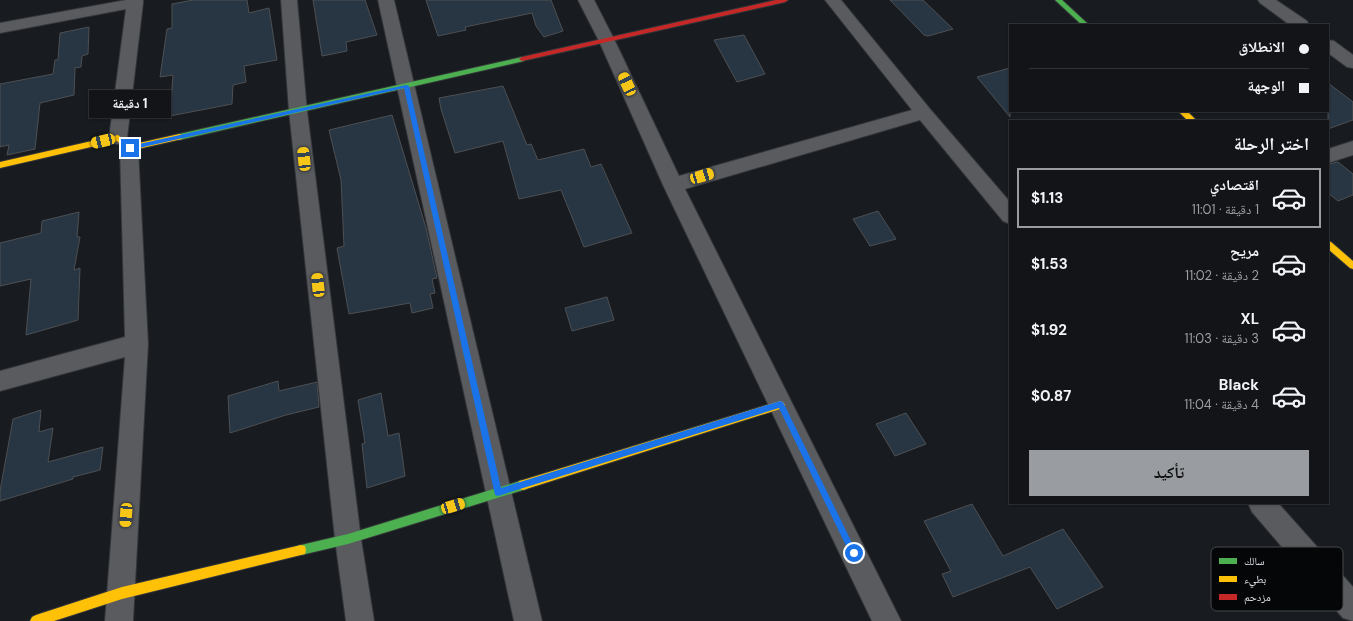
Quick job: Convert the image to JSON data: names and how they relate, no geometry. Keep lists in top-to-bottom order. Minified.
{"legend":["سالك","بطيء","مزدحم"],"page":{"banner":["الانطلاق","الوجهة"],"bubble":"1 دقيقة","heading":"اختر الرحلة","list":[{"name":"اقتصادي","note":"1 دقيقة · 11:01","value":"$1.13"},{"name":"مريح","note":"2 دقيقة · 11:02","value":"$1.53"},{"name":"XL","note":"3 دقيقة · 11:03","value":"$1.92"},{"name":"Black","note":"4 دقيقة · 11:04","value":"$0.87"}],"buttons":"تأكيد"}}
